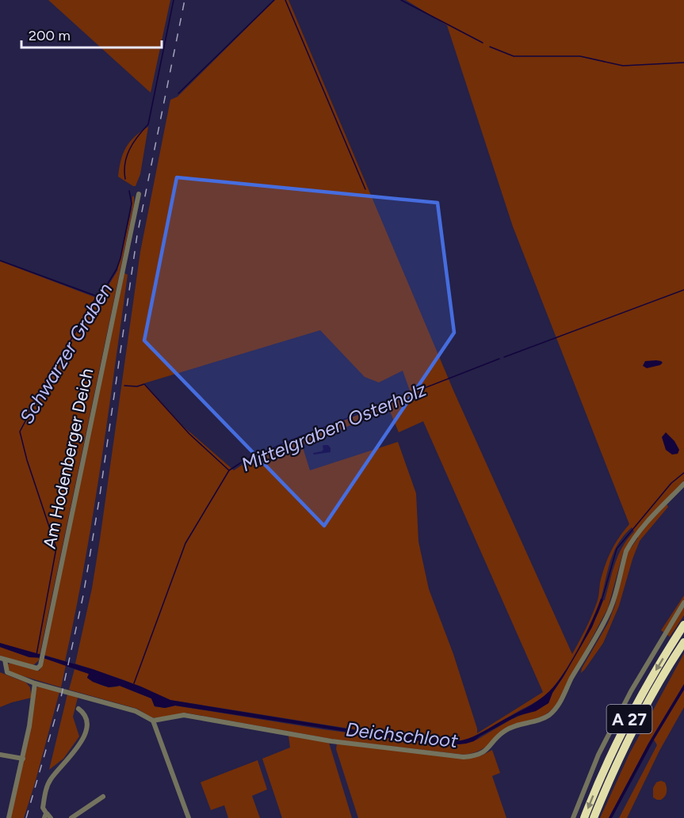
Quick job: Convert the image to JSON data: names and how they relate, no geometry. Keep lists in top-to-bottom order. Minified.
{"streets":{"highway":["A 27"],"street":["Am Hodenberger Deich"]},"water":["Schwarzer Graben","Mittelgraben Osterholz","Deichschloot"],"scale_bar":"200 m"}
